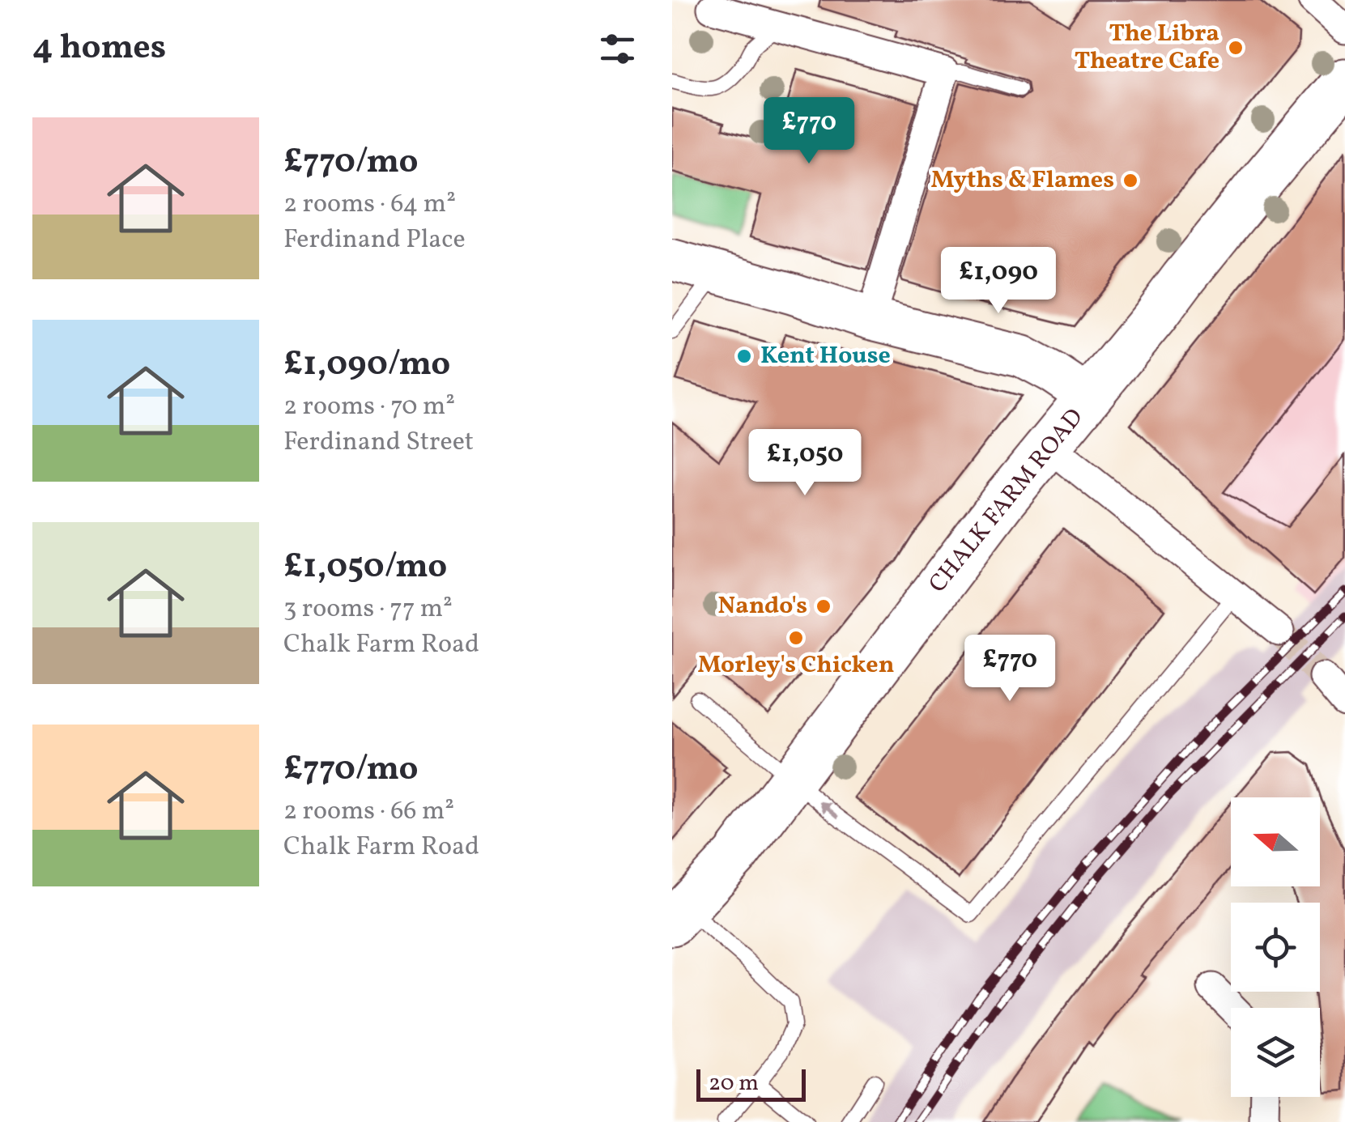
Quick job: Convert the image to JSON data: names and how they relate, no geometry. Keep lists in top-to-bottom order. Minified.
{"streets":{"main road":["CHALK FARM ROAD"]},"places":["The Libra Theatre Cafe","Myths & Flames","Kent House","Nando's","Morley's Chicken"],"scale_bar":"20 m","north":"left","page":{"heading":"4 homes","list":[{"name":"£770/mo","note":"2 rooms · 64 m² · Ferdinand Place"},{"name":"£1,090/mo","note":"2 rooms · 70 m² · Ferdinand Street"},{"name":"£1,050/mo","note":"3 rooms · 77 m² · Chalk Farm Road"},{"name":"£770/mo","note":"2 rooms · 66 m² · Chalk Farm Road"}],"price":["£770","£1,090","£1,050","£770"],"scale":"20 m"}}
